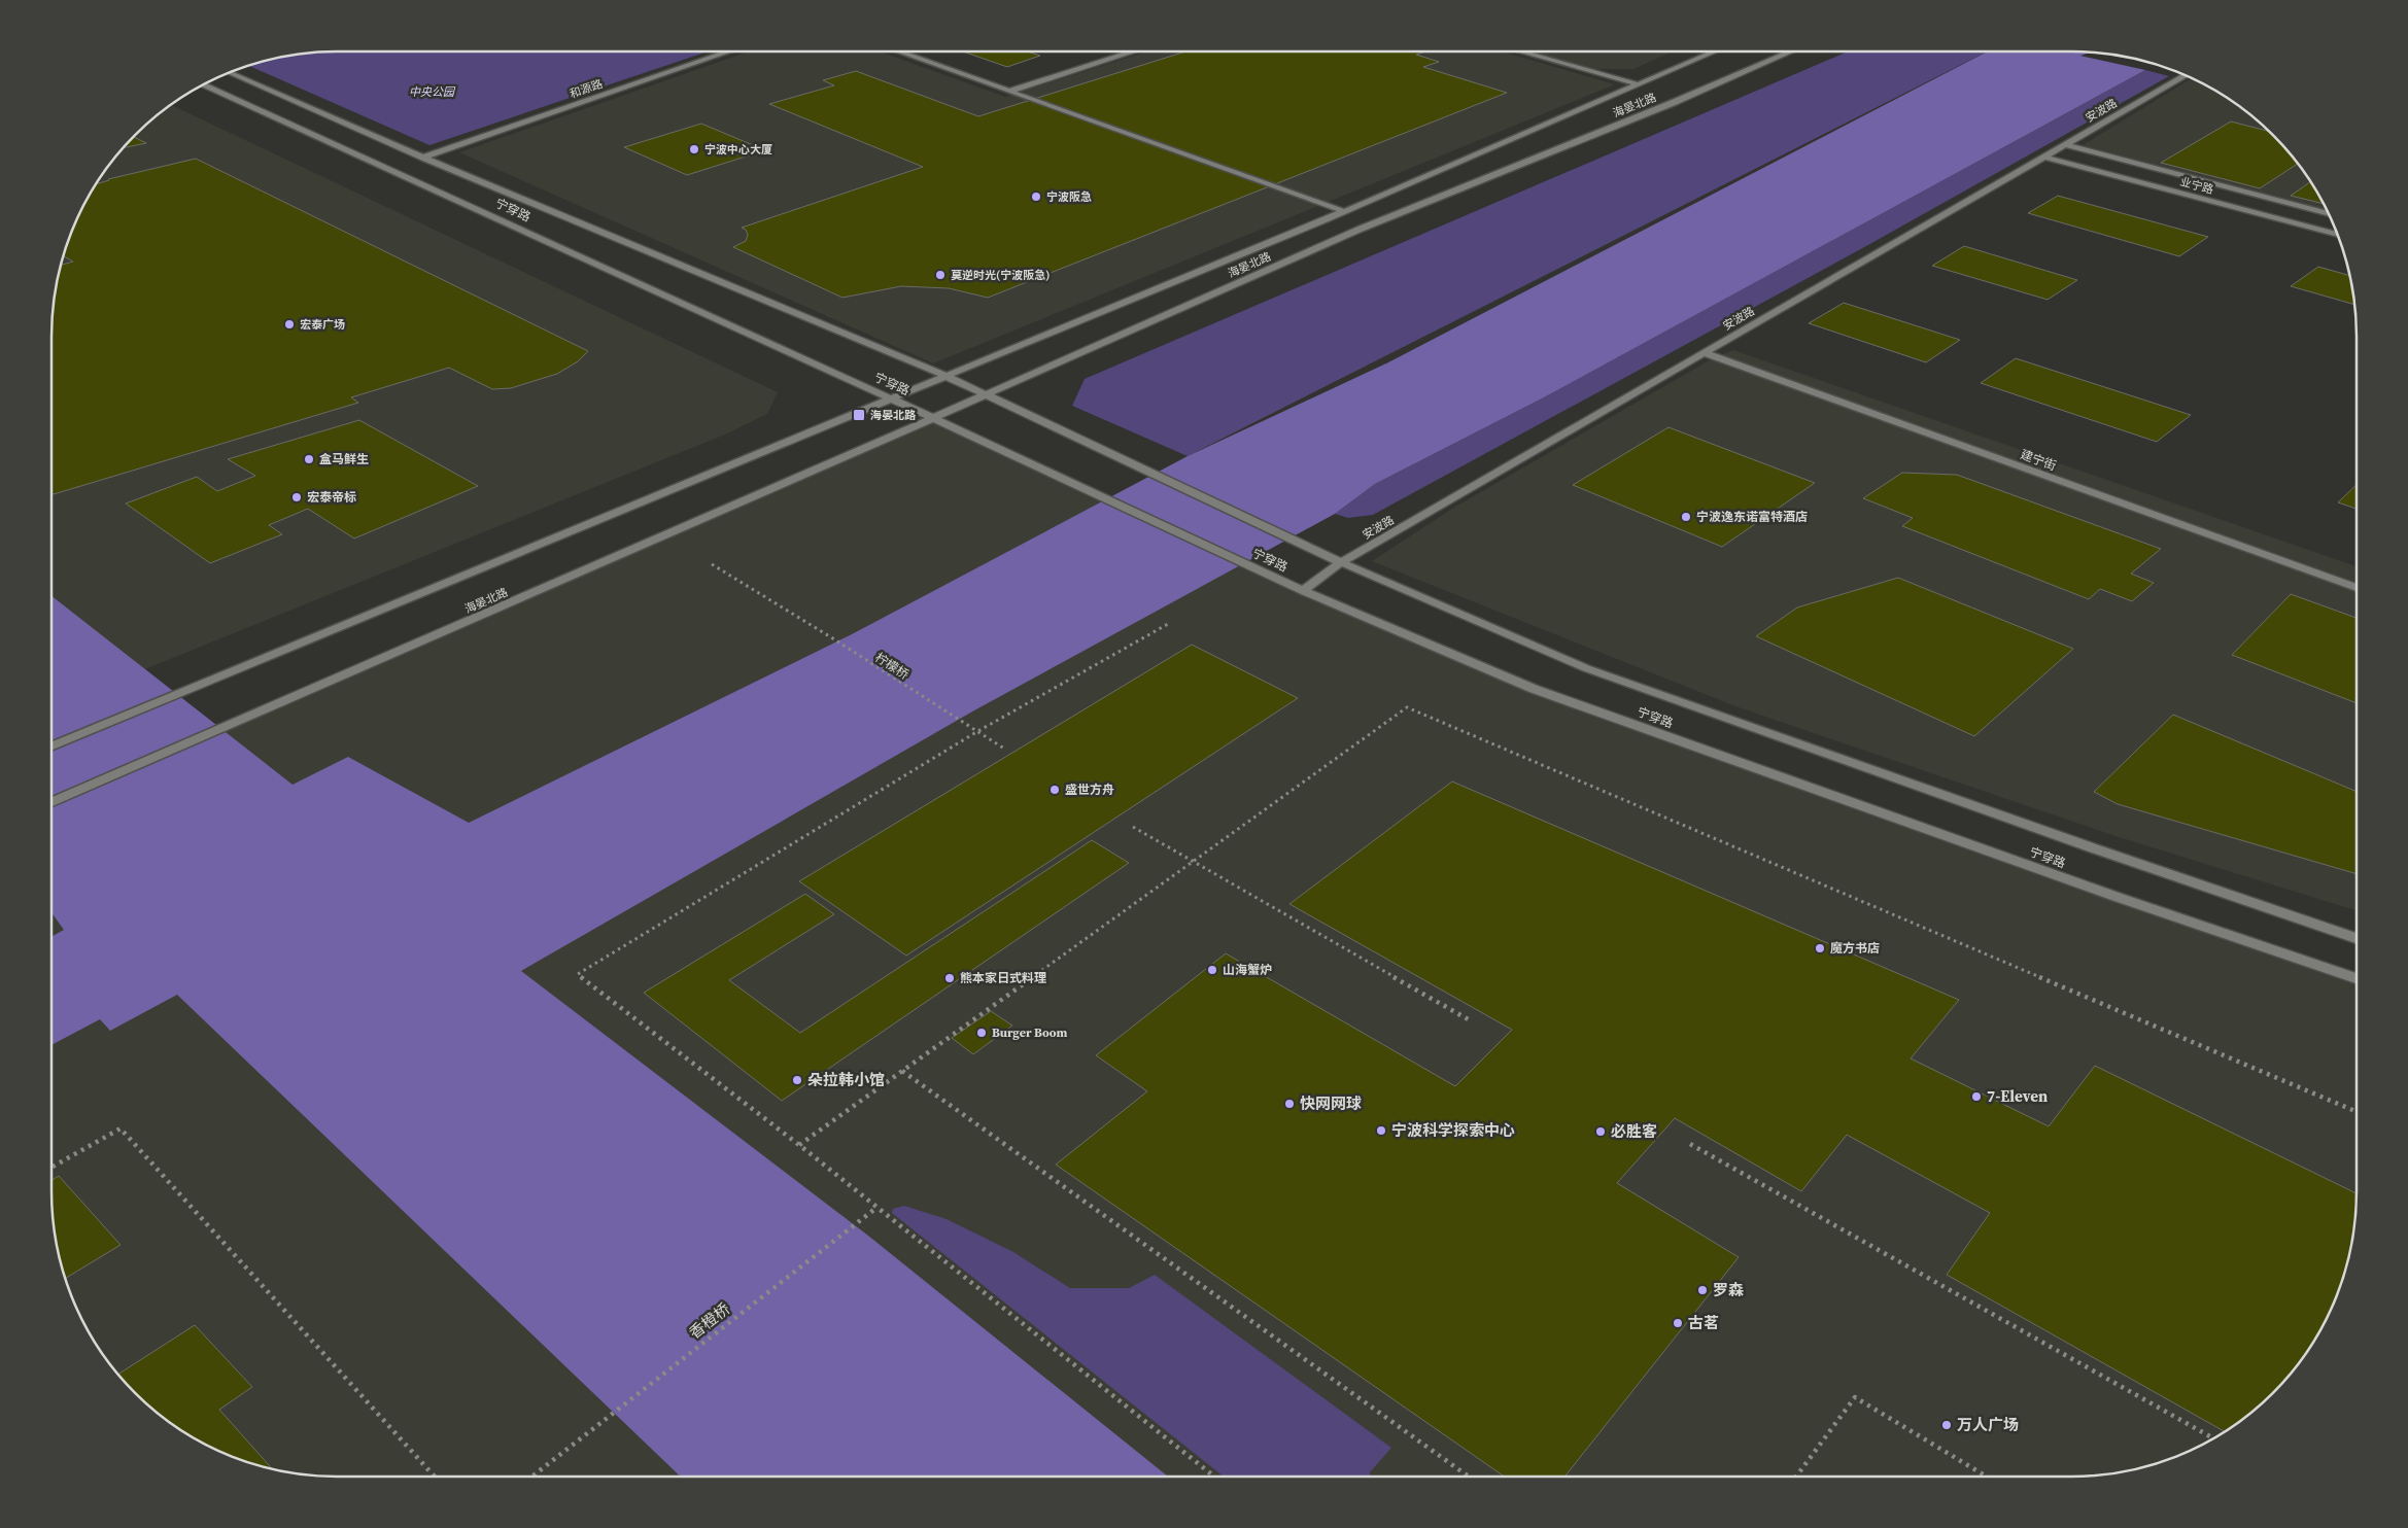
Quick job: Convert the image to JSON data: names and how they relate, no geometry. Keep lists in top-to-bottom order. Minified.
{"streets":{"main road":["和源路","海晏北路","安波路","业宁路","宁穿路","建宁街"],"path":["柠檬桥","香橙桥"]},"crossings":[["和源路","宁穿路"],["海晏北路","宁穿路"],["安波路","业宁路"],["安波路","宁穿路"],["安波路","建宁街"]],"parks":["中央公园"],"places":{"other":["宁波中心大厦","宁波阪急","莫逆时光(宁波阪急)","宏泰广场","盒马鲜生","宏泰帝标","宁波逸东诺富特酒店","盛世方舟","魔方书店","山海蟹炉","熊本家日式料理","Burger Boom","朵拉韩小馆","7-Eleven","快网网球","宁波科学探索中心","必胜客","罗森","古茗","万人广场"],"transit":["海晏北路"]}}
